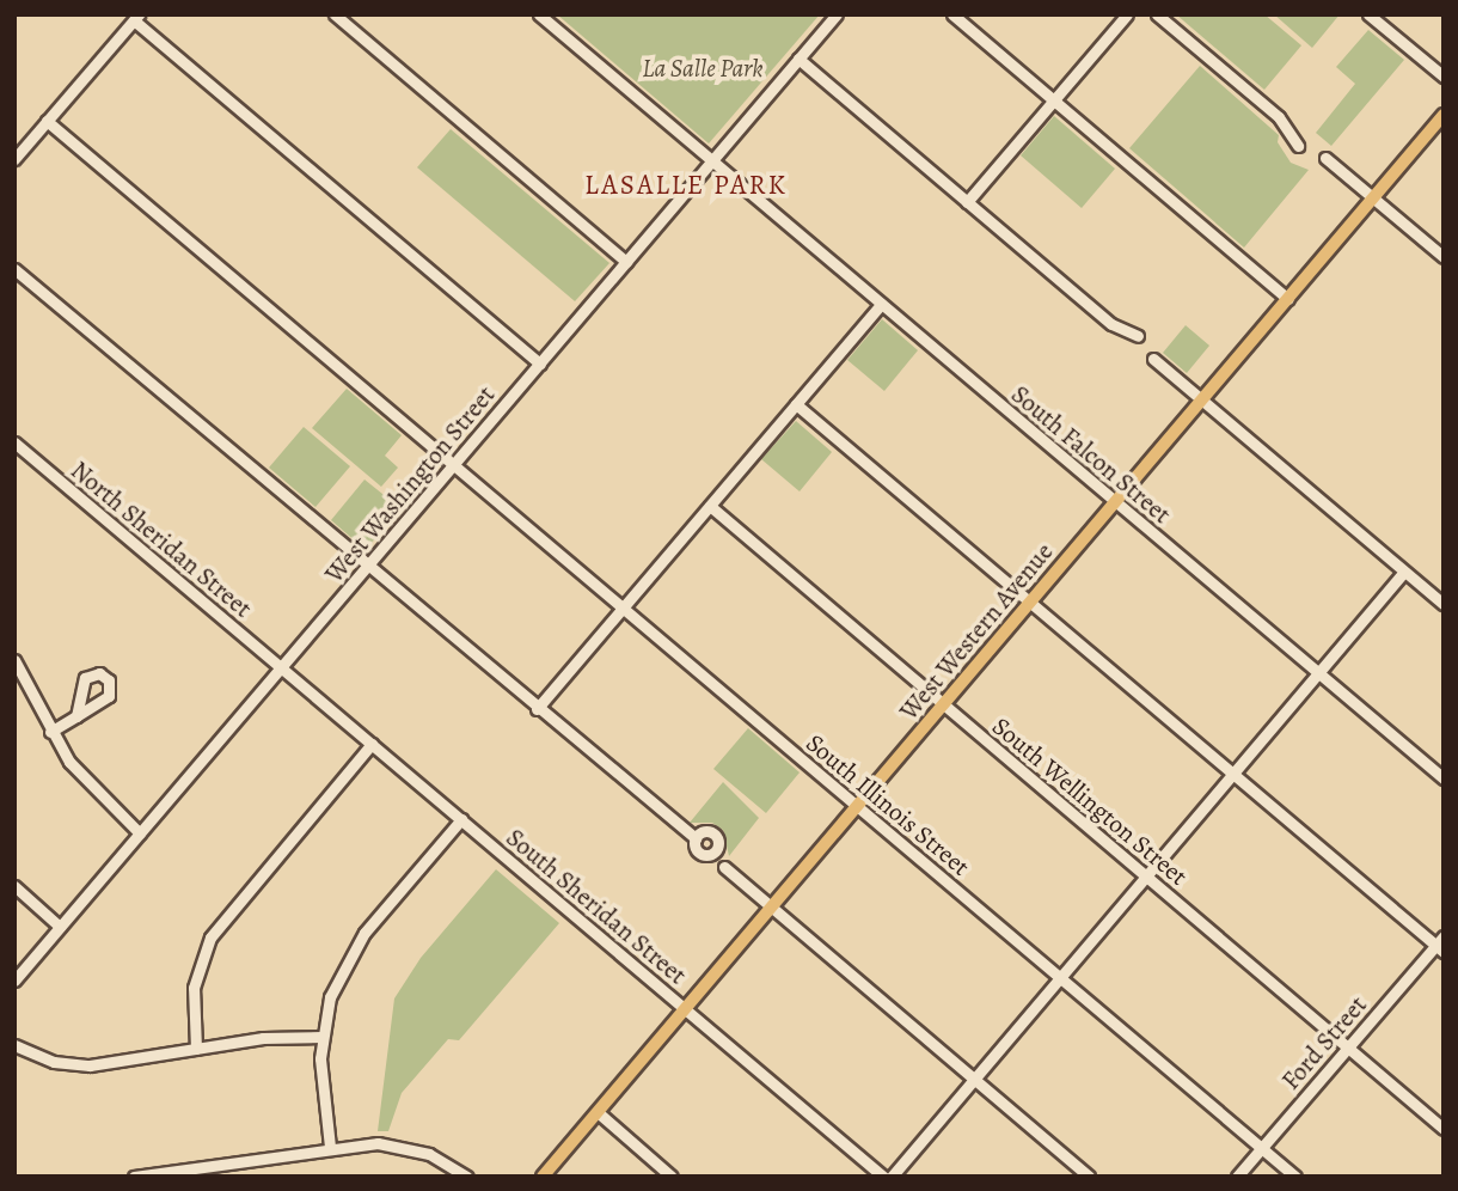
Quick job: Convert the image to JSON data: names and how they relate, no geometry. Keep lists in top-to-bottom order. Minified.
{"streets":{"main road":["West Western Avenue"],"street":["South Falcon Street","West Washington Street","North Sheridan Street","South Wellington Street","South Illinois Street","South Sheridan Street","Ford Street"]},"crossings":[["South Falcon Street","West Washington Street"],["South Falcon Street","West Western Avenue"],["West Washington Street","North Sheridan Street"],["West Washington Street","South Illinois Street"],["West Washington Street","South Sheridan Street"],["North Sheridan Street","South Sheridan Street"],["West Western Avenue","South Wellington Street"],["West Western Avenue","South Illinois Street"],["West Western Avenue","South Sheridan Street"],["South Wellington Street","Ford Street"],["South Illinois Street","Ford Street"]],"districts":["LASALLE PARK"],"parks":["La Salle Park"]}
